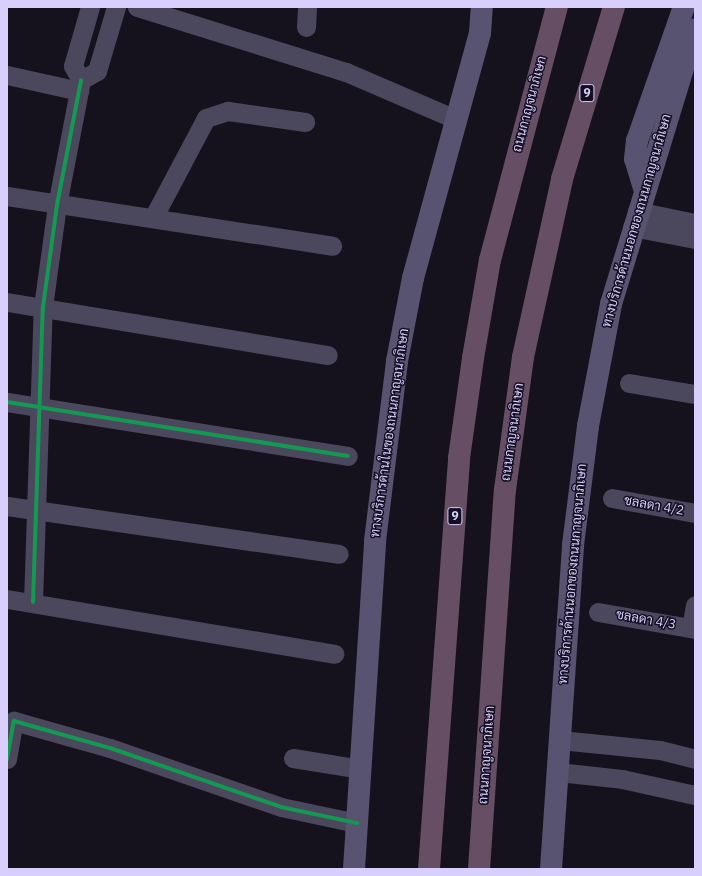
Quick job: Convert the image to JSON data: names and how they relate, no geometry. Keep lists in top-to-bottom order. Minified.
{"streets":{"highway":["9","ถนนกาญจนาภิเษก"],"main road":["ทางบริการด้านนอกของถนนกาญจนาภิเษก","ทางบริการด้านในของถนนกาญจนาภิเษก"],"street":["ชลลดา 4/2","ชลลดา 4/3"]}}
